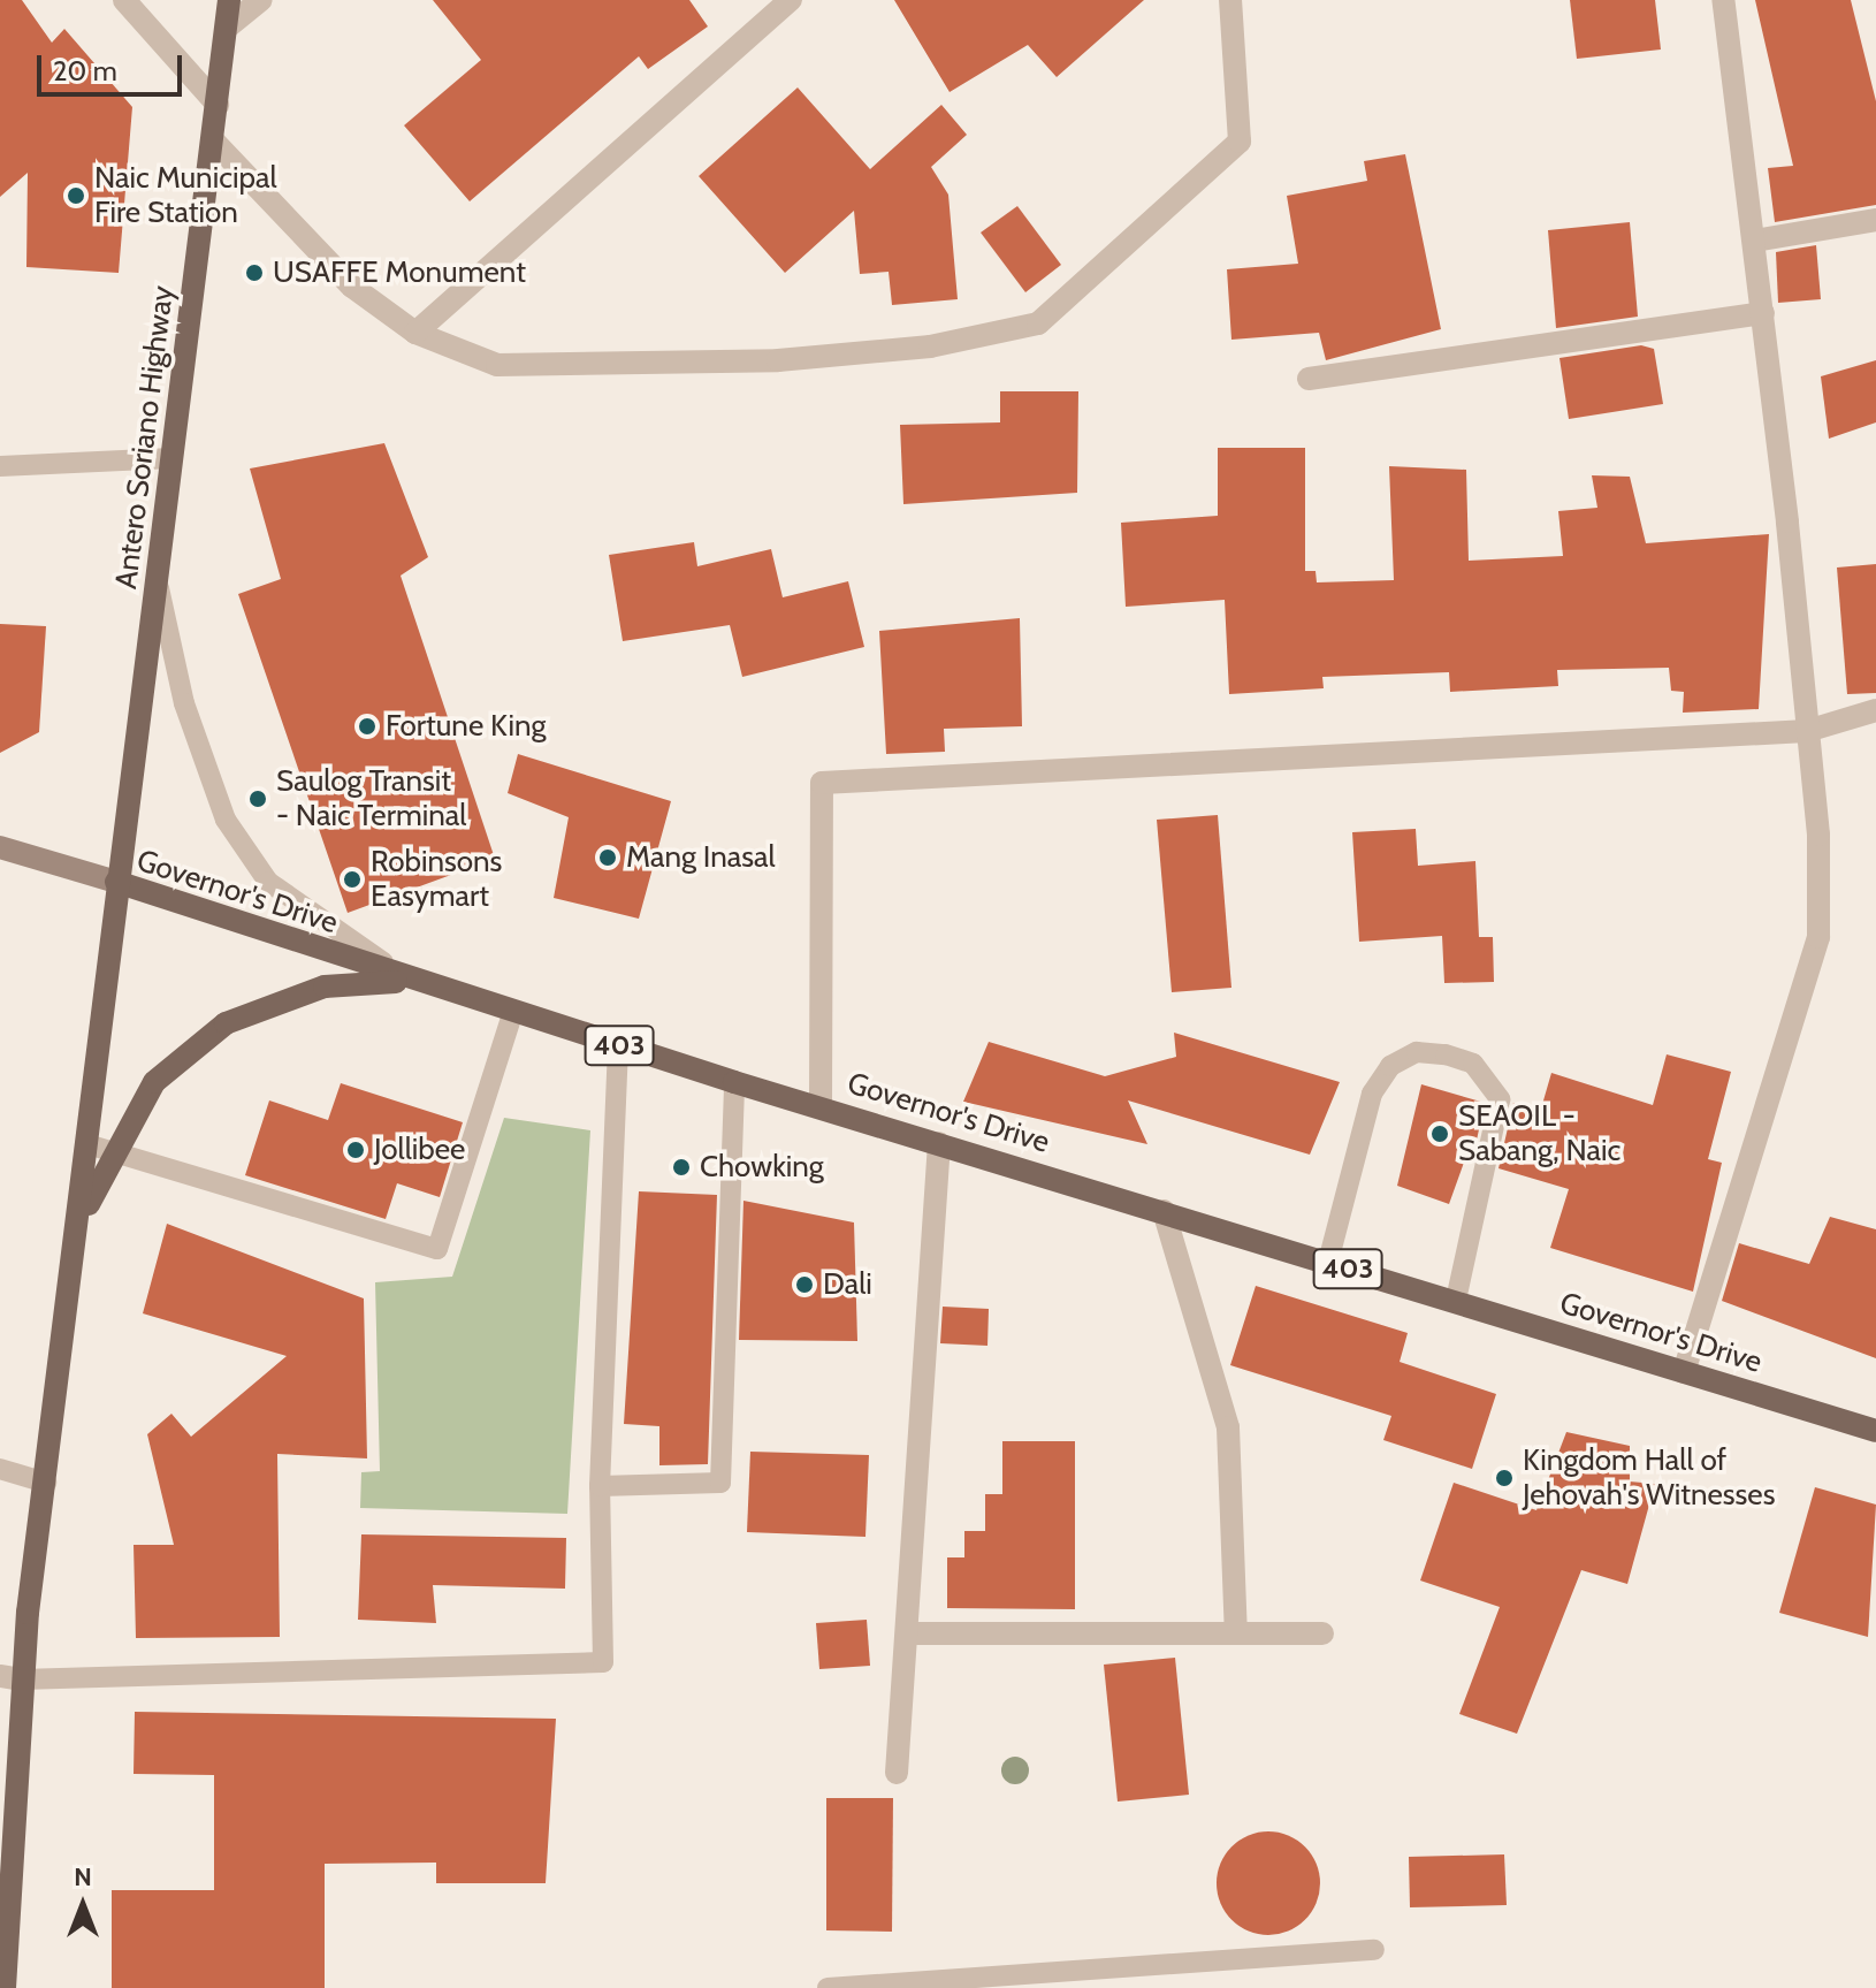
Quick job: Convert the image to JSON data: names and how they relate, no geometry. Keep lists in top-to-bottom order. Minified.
{"streets":{"main road":["Antero Soriano Highway","Governor's Drive","403"]},"crossings":[["Antero Soriano Highway","Governor's Drive"],["Antero Soriano Highway","403"],["Governor's Drive","403"]],"places":["Naic Municipal Fire Station","USAFFE Monument","Fortune King","Saulog Transit - Naic Terminal","Mang Inasal","Robinsons Easymart","SEAOIL - Sabang, Naic","Jollibee","Chowking","Dali","Kingdom Hall of Jehovah's Witnesses"],"scale_bar":"20 m","north":"top"}
